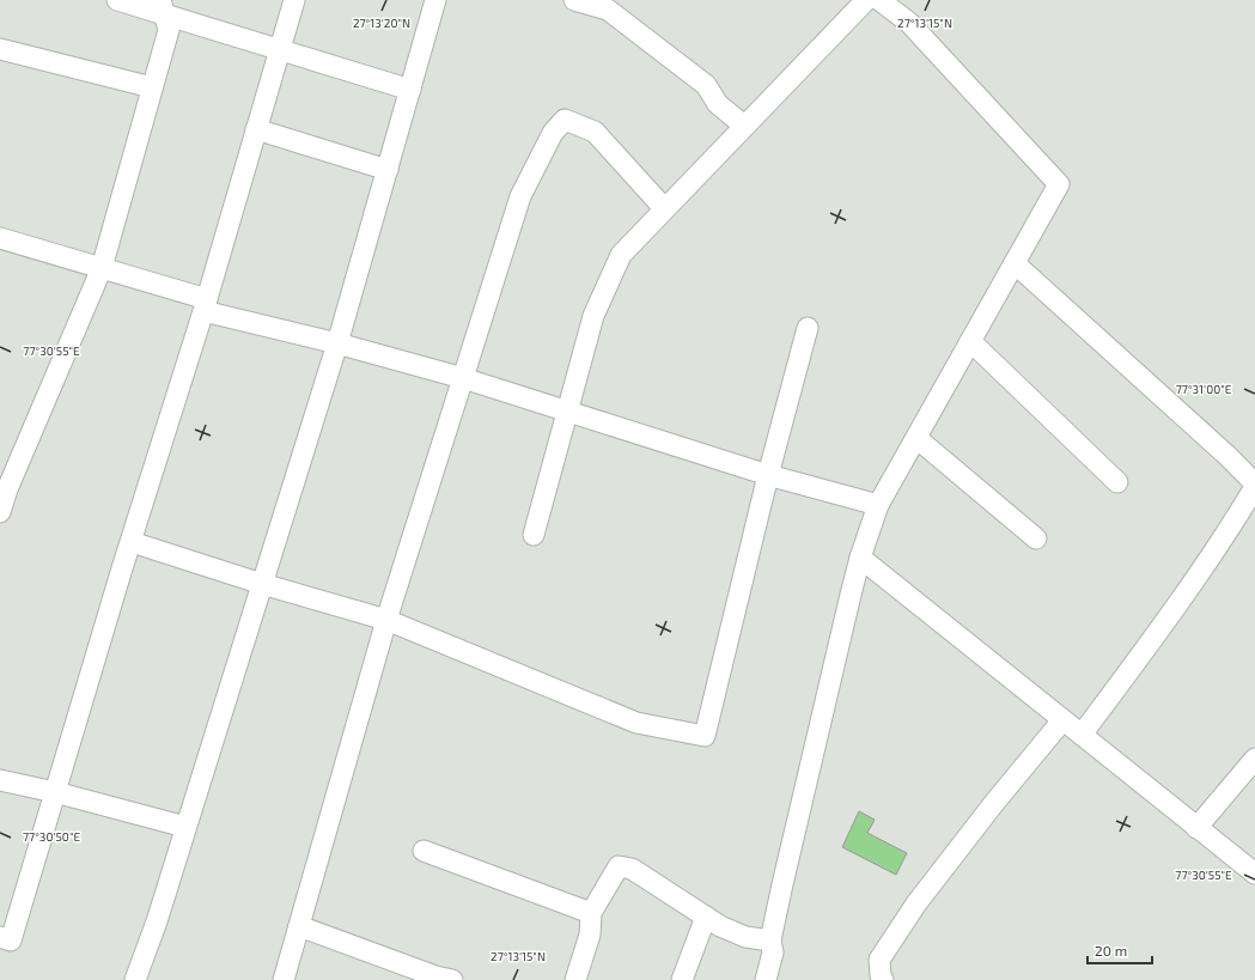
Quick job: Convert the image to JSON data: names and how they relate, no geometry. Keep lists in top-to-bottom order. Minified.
{"scale_bar":"20 m","coordinates":["27°13'20\"N","27°13'15\"N","77°30'55\"E","77°31'00\"E","77°30'50\"E"]}
